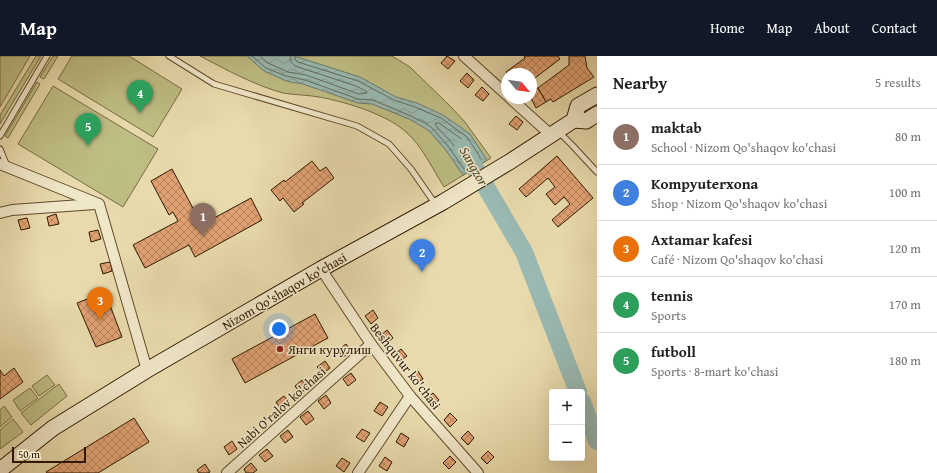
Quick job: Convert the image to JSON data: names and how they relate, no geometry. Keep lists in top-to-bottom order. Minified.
{"streets":{"main road":["Nizom Qo'shaqov ko'chasi"],"street":["Beshquvur ko'chasi","Nabi O'ralov ko'chasi"]},"crossings":[["Nizom Qo'shaqov ko'chasi","Beshquvur ko'chasi"],["Beshquvur ko'chasi","Nabi O'ralov ko'chasi"]],"water":["Sangzor"],"places":["Янги курулиш"],"scale_bar":"50 m","north":"bottom right","page":{"header":"Map","nav":["Home","Map","About","Contact"],"heading":["Nearby","5 results"],"pins":["4","5","1","2","3"],"list":[{"mark":"1","name":"maktab","note":"School · Nizom Qo'shaqov ko'chasi","value":"80 m"},{"mark":"2","name":"Kompyuterxona","note":"Shop · Nizom Qo'shaqov ko'chasi","value":"100 m"},{"mark":"3","name":"Axtamar kafesi","note":"Café · Nizom Qo'shaqov ko'chasi","value":"120 m"},{"mark":"4","name":"tennis","note":"Sports","value":"170 m"},{"mark":"5","name":"futboll","note":"Sports · 8-mart ko'chasi","value":"180 m"}],"map_buttons":["+","−"],"scale":"50 m"}}
